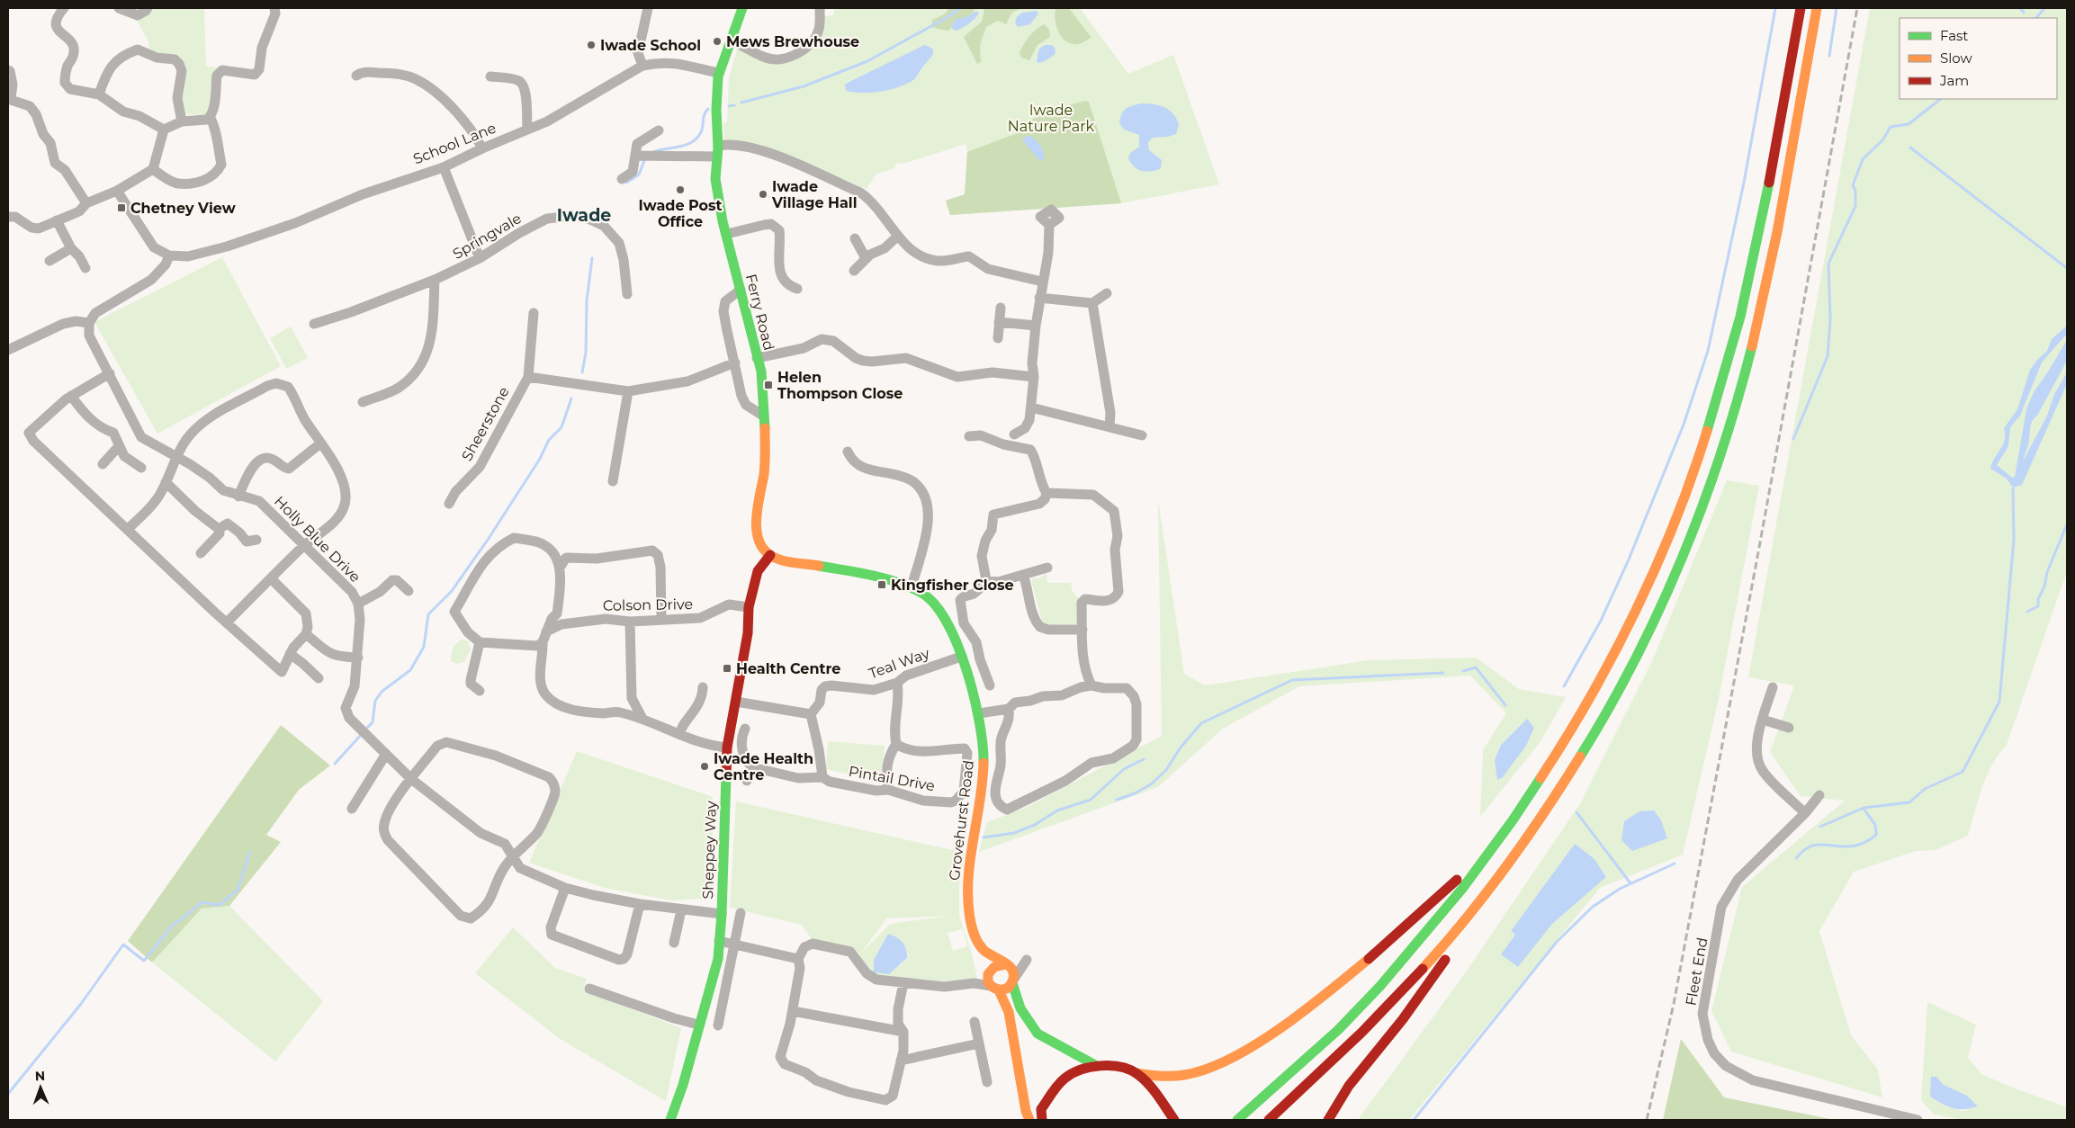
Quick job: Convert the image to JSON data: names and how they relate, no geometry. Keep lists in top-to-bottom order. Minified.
{"streets":{"main road":["Ferry Road","Grovehurst Road","Sheppey Way"],"street":["School Lane","Springvale","Sheerstone","Holly Blue Drive","Colson Drive","Teal Way","Pintail Drive","Fleet End"]},"crossings":[["School Lane","Ferry Road"],["Ferry Road","Grovehurst Road"],["Ferry Road","Sheppey Way"],["Colson Drive","Sheppey Way"],["Teal Way","Grovehurst Road"],["Grovehurst Road","Sheppey Way"]],"districts":["Iwade"],"parks":["Iwade Nature Park"],"places":{"other":["Mews Brewhouse","Iwade School","Iwade Post Office","Iwade Village Hall","Iwade Health Centre"],"transit":["Chetney View","Helen Thompson Close","Kingfisher Close","Health Centre"]},"legend":["Fast","Slow","Jam"],"north":"top"}
